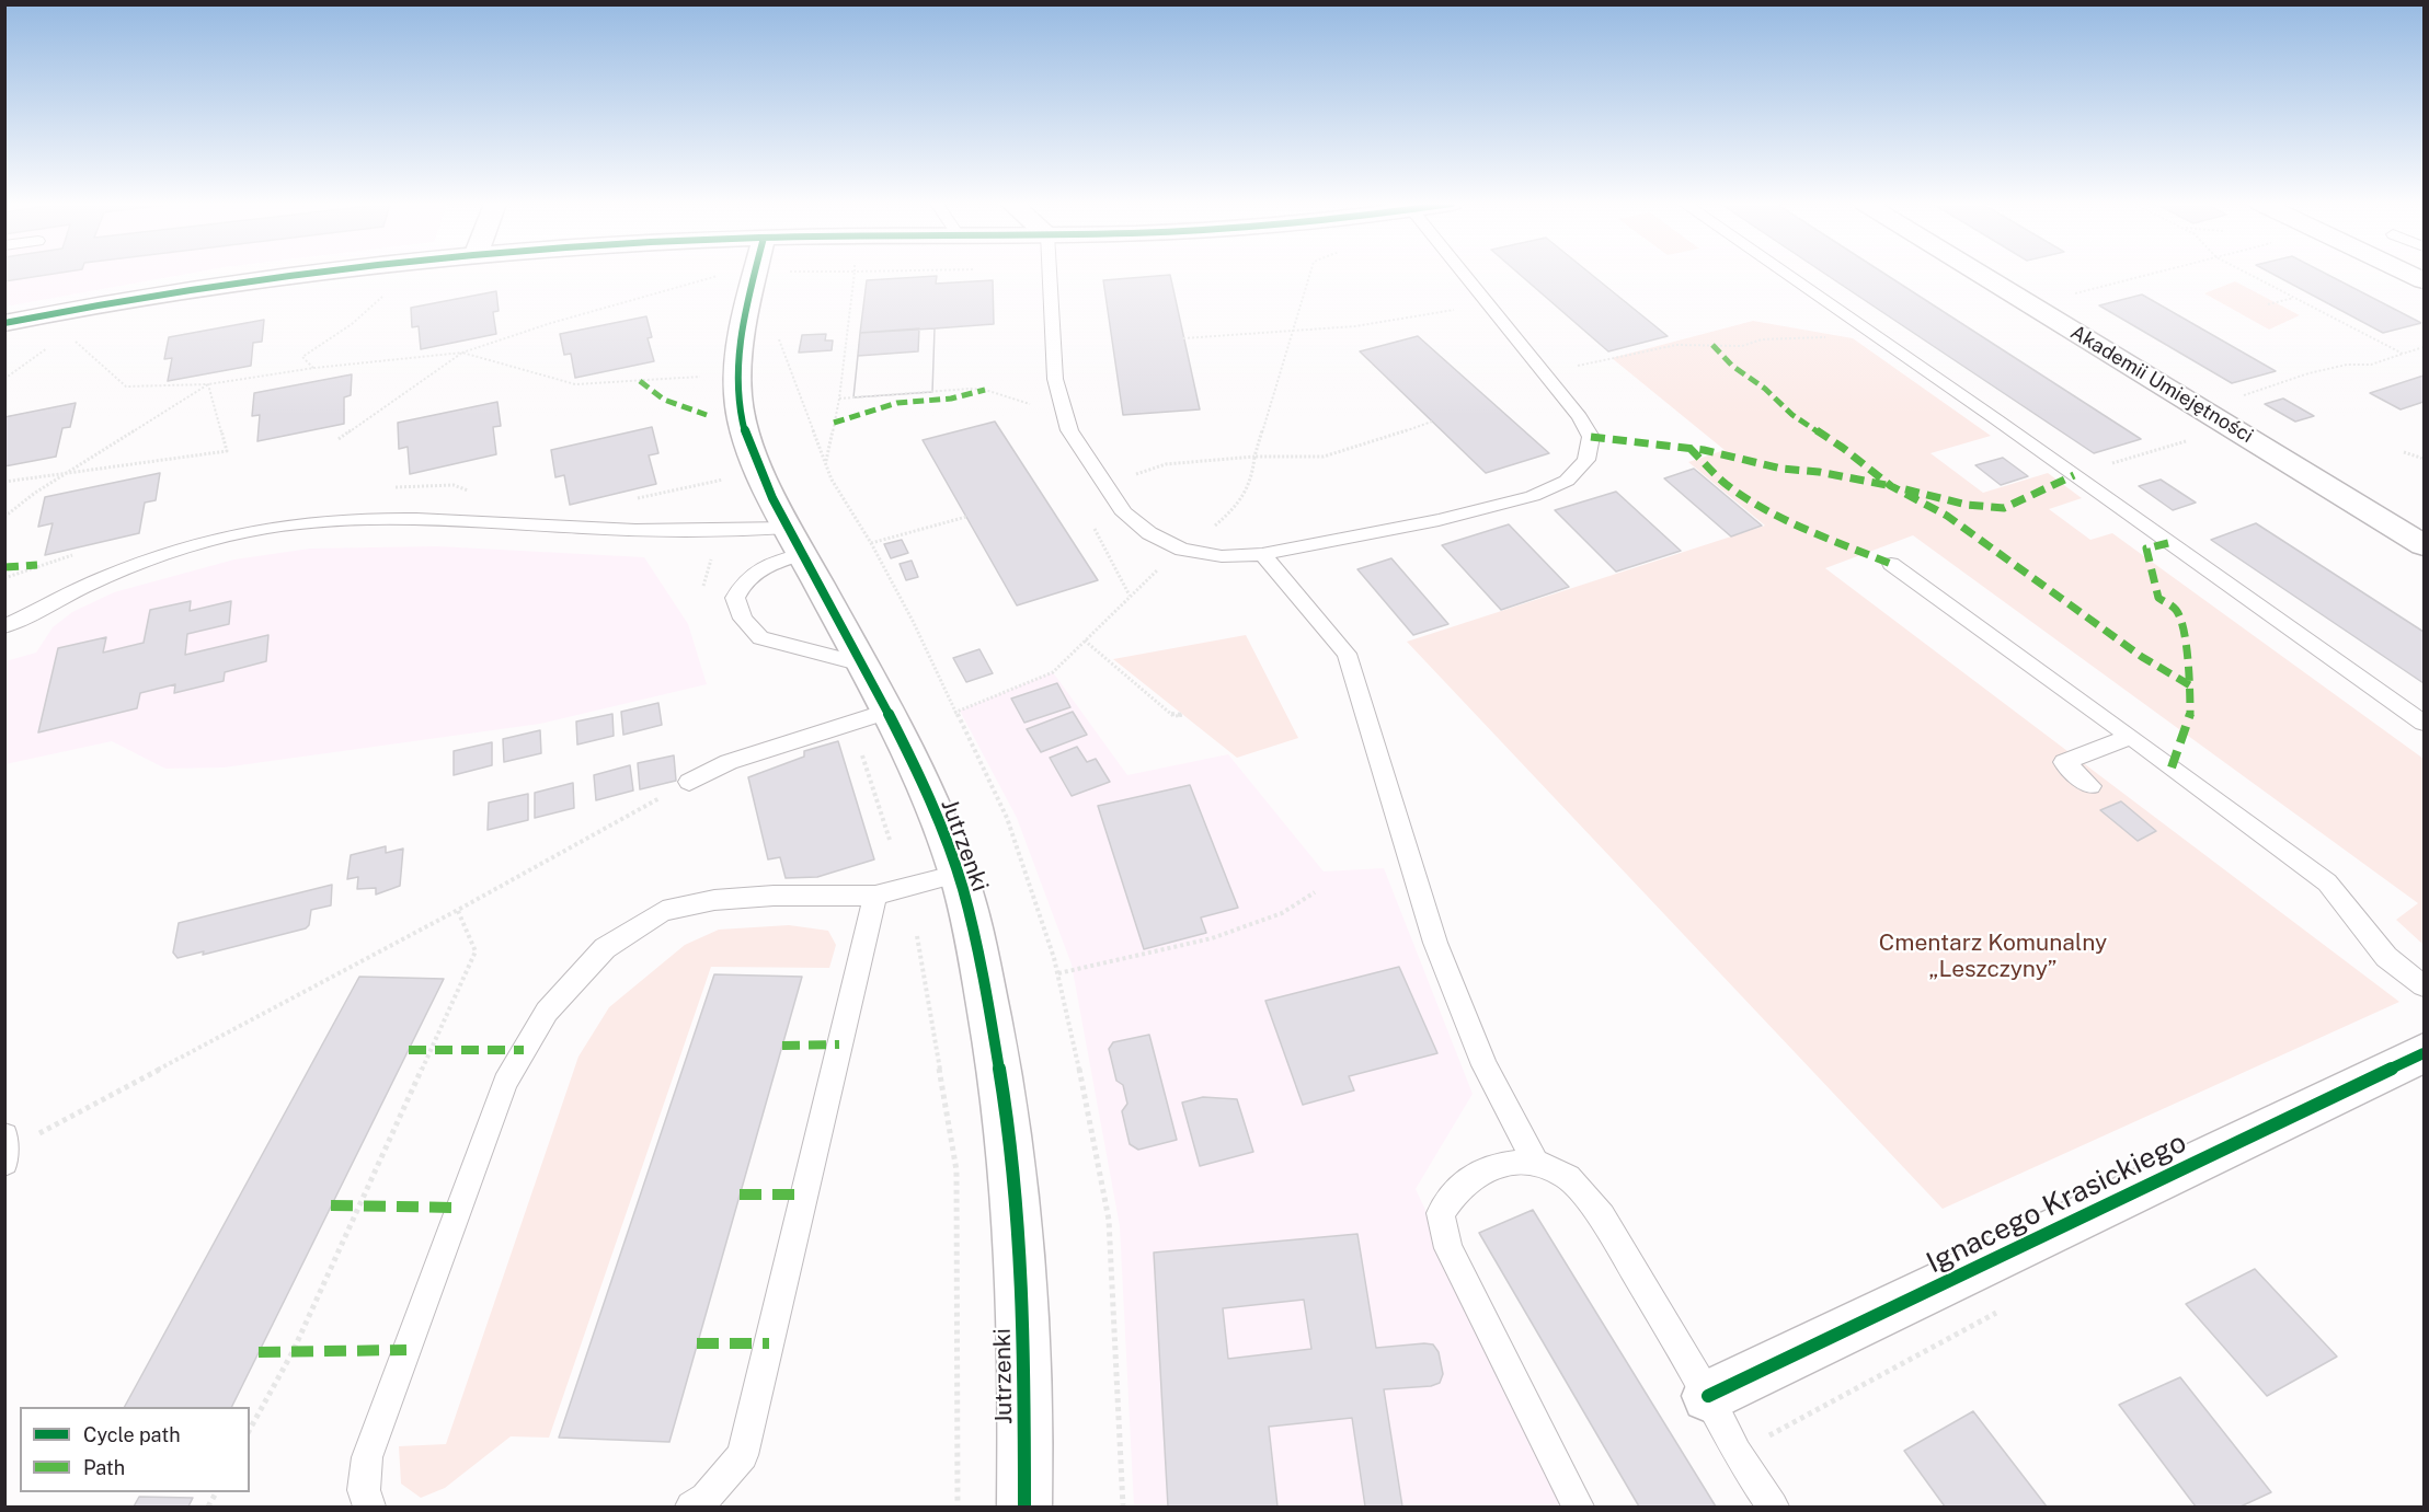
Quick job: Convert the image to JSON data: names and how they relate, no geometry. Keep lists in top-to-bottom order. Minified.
{"streets":{"street":["Akademii Umiejętności","Jutrzenki","Ignacego Krasickiego"]},"parks":["Cmentarz Komunalny „Leszczyny”"],"legend":["Cycle path","Path"]}
